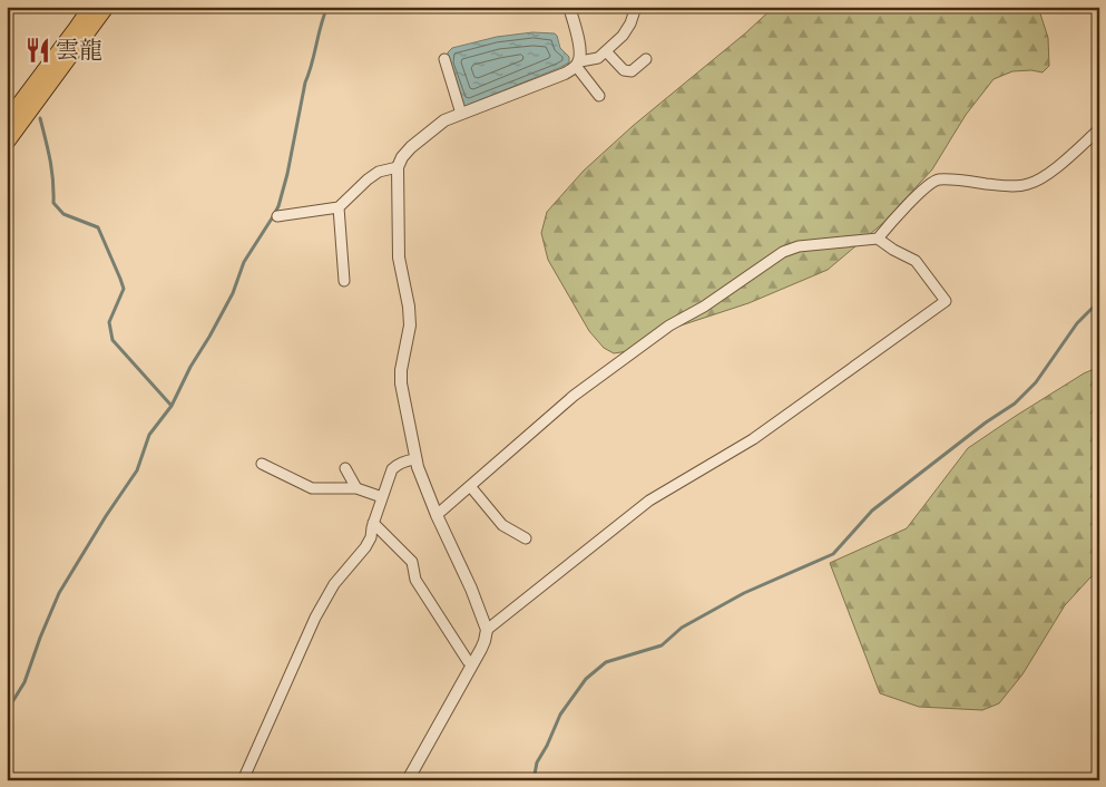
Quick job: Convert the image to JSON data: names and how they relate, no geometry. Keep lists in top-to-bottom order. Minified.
{"places":{"restaurant":["雲龍"]}}
